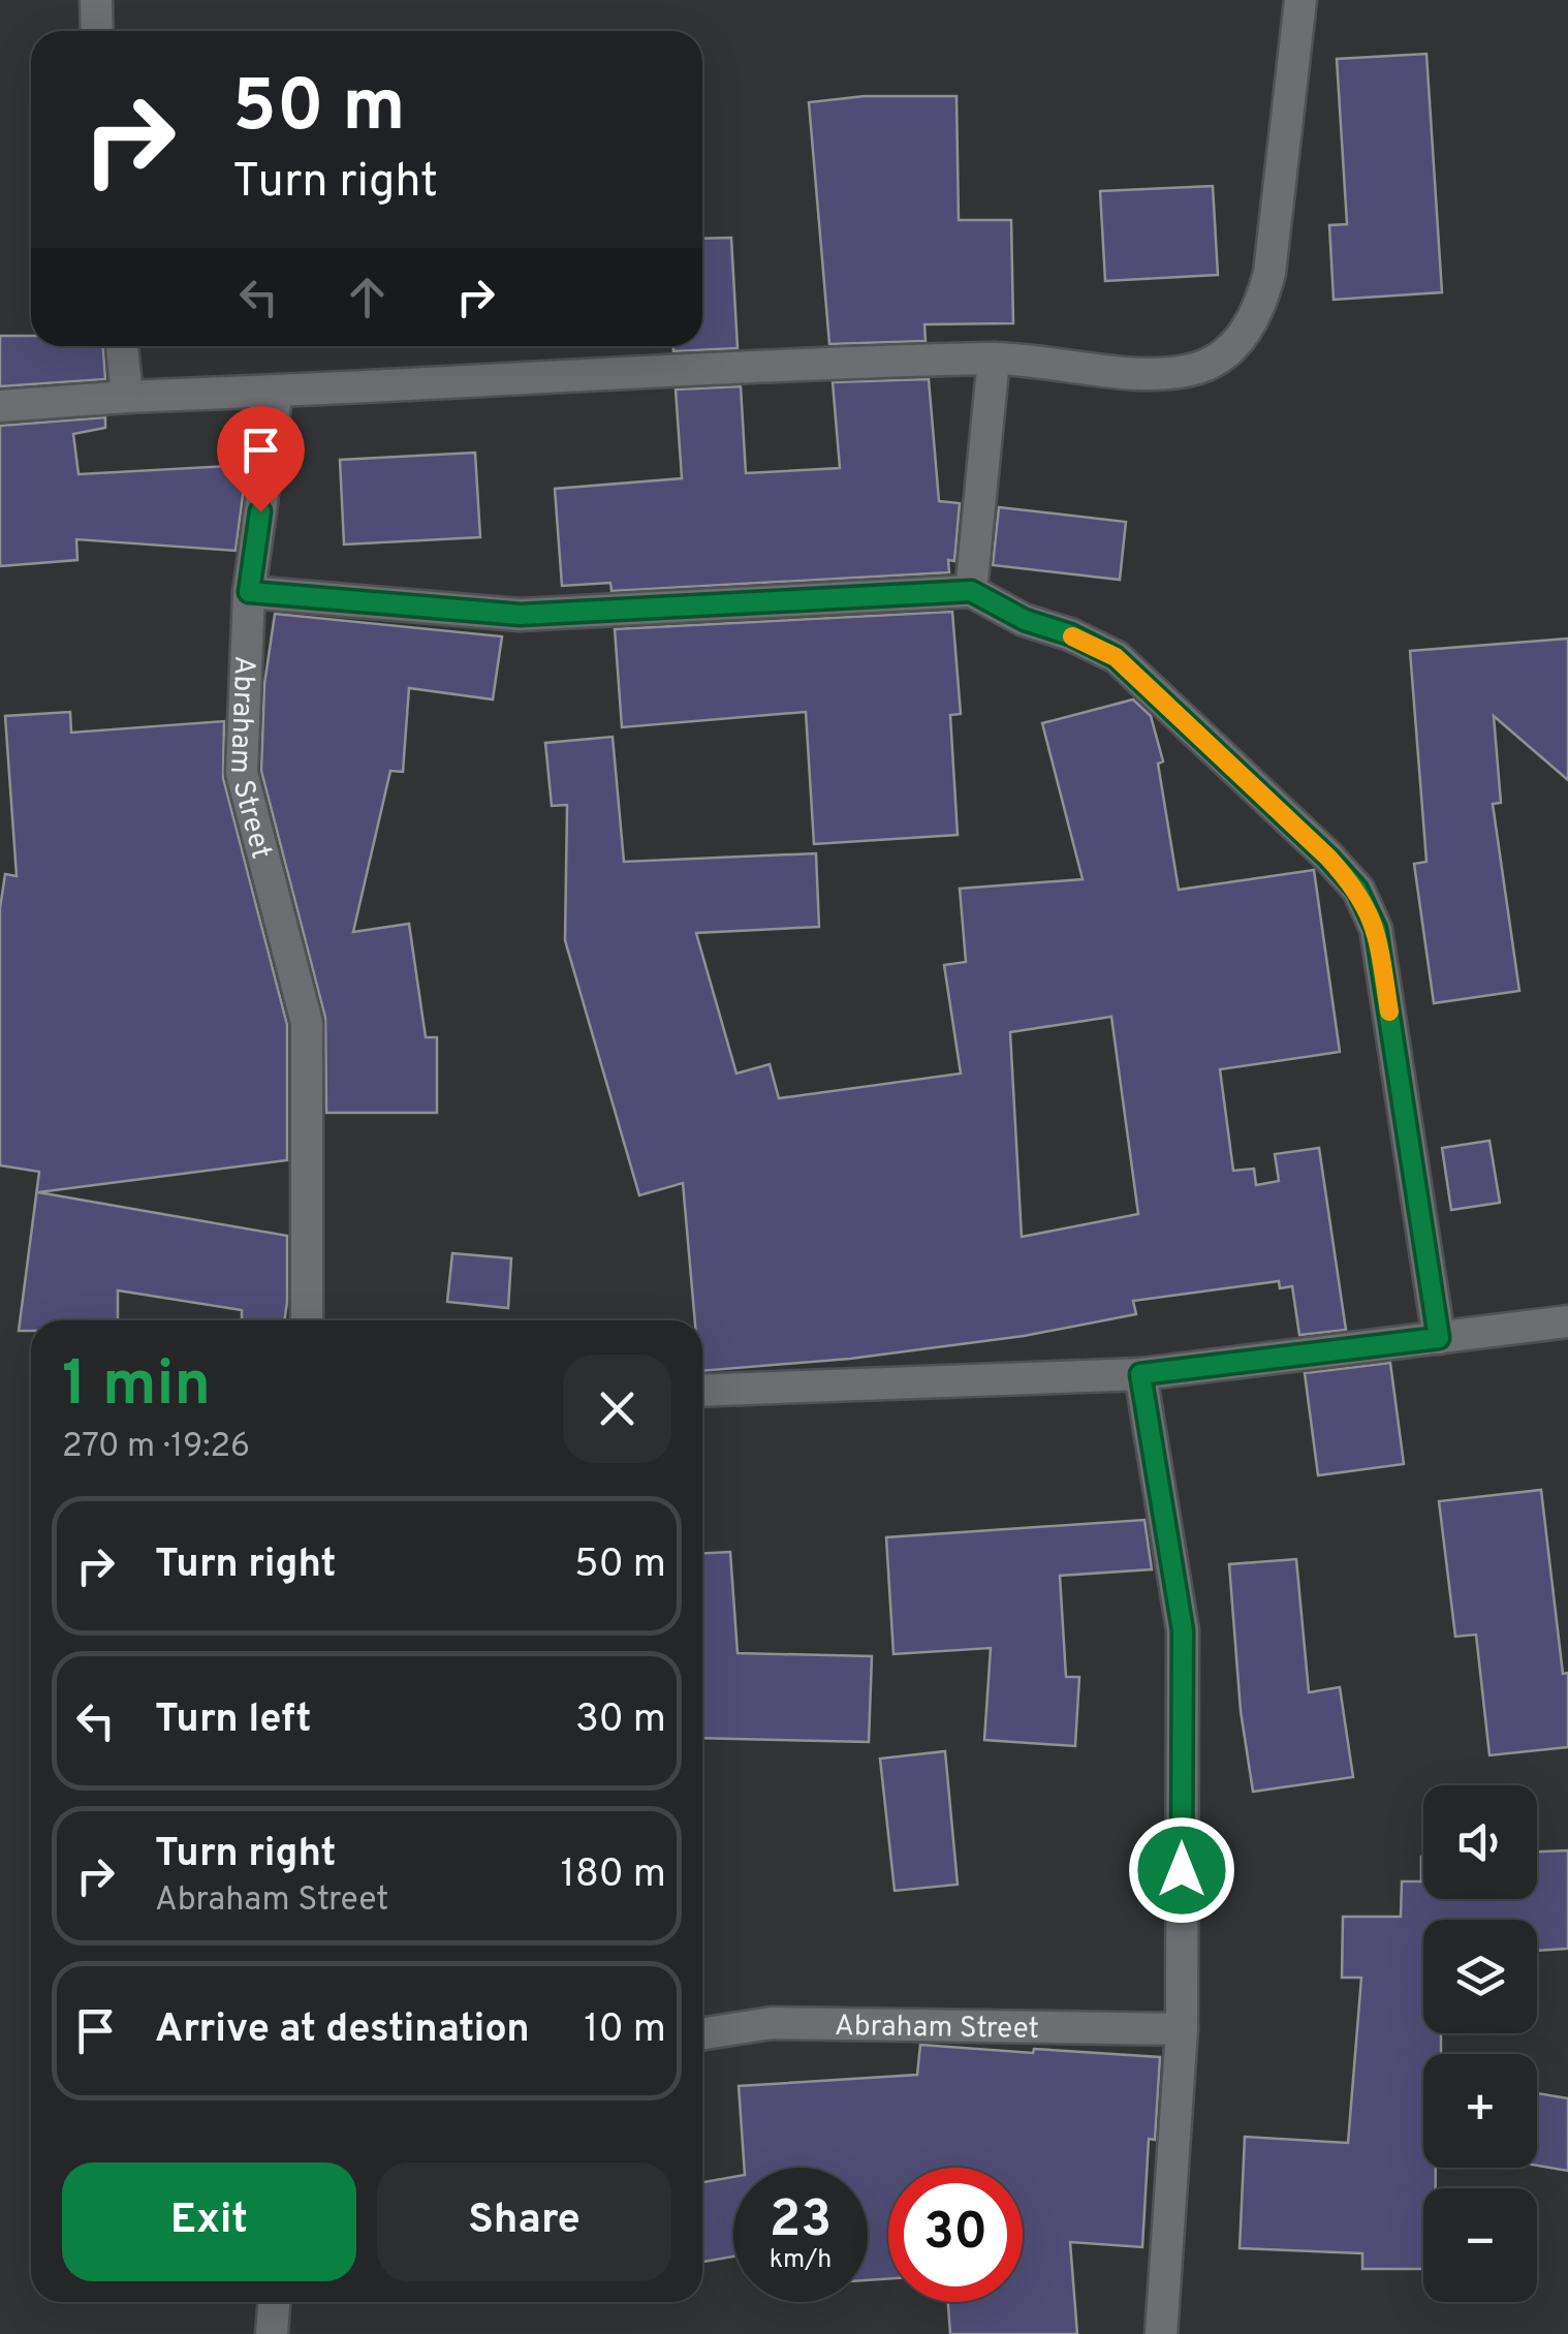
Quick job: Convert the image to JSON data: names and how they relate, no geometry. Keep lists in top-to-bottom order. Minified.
{"streets":{"street":["Abraham Street"]},"page":{"turn":["50 m","Turn right"],"heading":["1 min","270 m · 19:26"],"list":[{"name":"Turn right","value":"50 m"},{"name":"Turn left","value":"30 m"},{"name":"Turn right","note":"Abraham Street","value":"180 m"},{"name":"Arrive at destination","value":"10 m"}],"map_buttons":["+","−"],"buttons":["Exit","Share"],"speed":"23 km/h","limit":"30"}}
